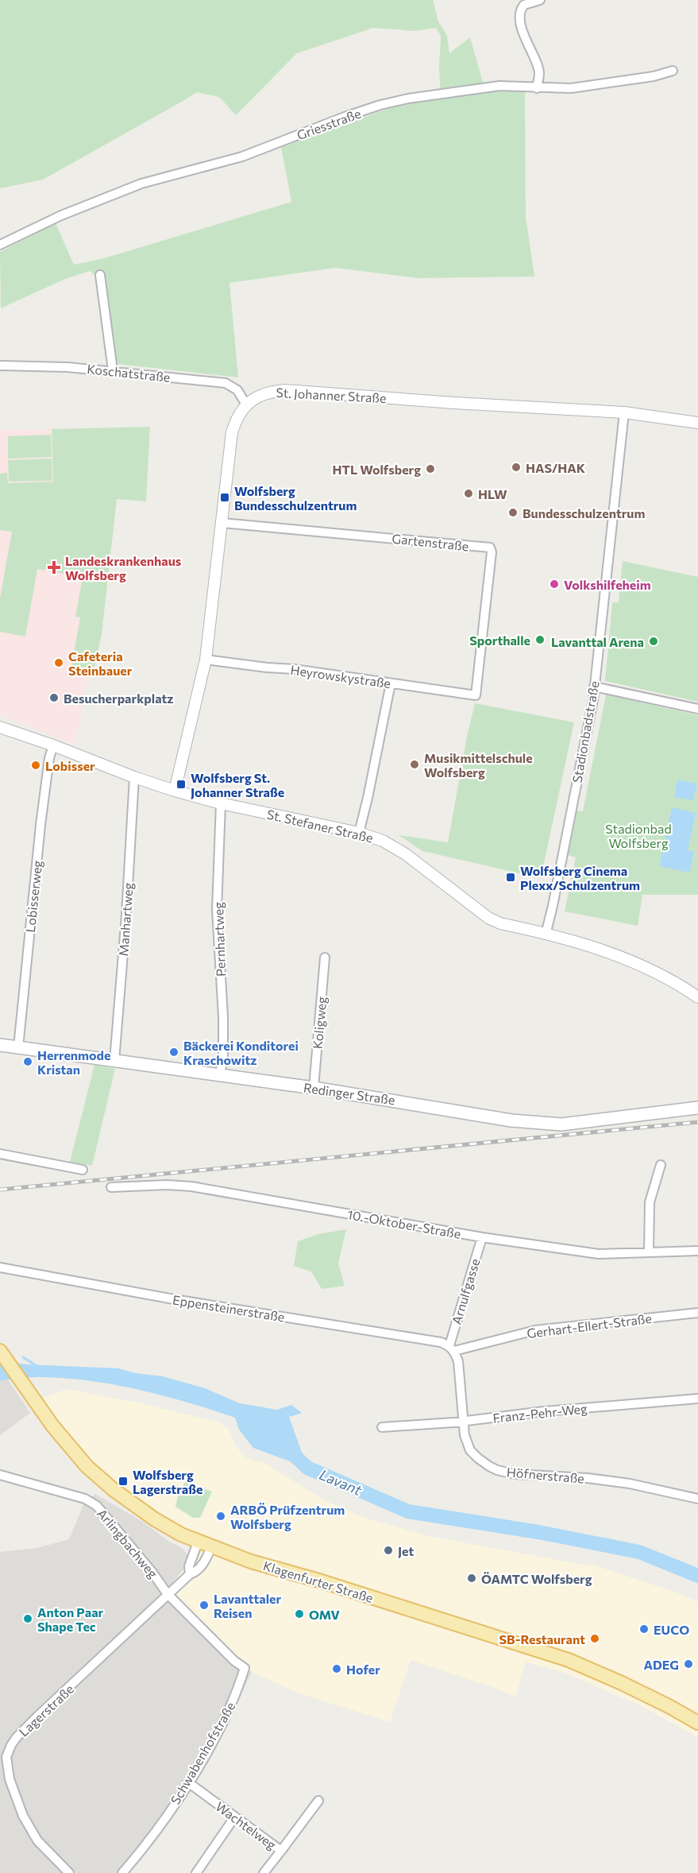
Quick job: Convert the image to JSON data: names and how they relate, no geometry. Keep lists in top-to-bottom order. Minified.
{"streets":{"main road":["Redinger Straße","Klagenfurter Straße"],"street":["Griesstraße","Koschatstraße","St. Johanner Straße","Gartenstraße","Heyrowskystraße","Stadionbadstraße","St. Stefaner Straße","Lobisserweg","Manhartweg","Pernhartweg","Koligweg","10.-Oktober-Straße","Arnulfgasse","Eppensteinerstraße","Gerhart-Ellert-Straße","Franz-Pehr-Weg","Höfnerstraße","Arlingbachweg","Lagerstraße","Schwabenhofstraße","Wachtelweg"]},"crossings":[["Koschatstraße","St. Johanner Straße"],["St. Johanner Straße","Stadionbadstraße"],["Gartenstraße","Heyrowskystraße"],["Stadionbadstraße","St. Stefaner Straße"],["St. Stefaner Straße","Lobisserweg"],["St. Stefaner Straße","Manhartweg"],["St. Stefaner Straße","Pernhartweg"],["Lobisserweg","Redinger Straße"],["Manhartweg","Redinger Straße"],["Pernhartweg","Redinger Straße"],["Koligweg","Redinger Straße"],["10.-Oktober-Straße","Arnulfgasse"],["Arnulfgasse","Eppensteinerstraße"],["Arnulfgasse","Gerhart-Ellert-Straße"],["Arnulfgasse","Höfnerstraße"],["Eppensteinerstraße","Gerhart-Ellert-Straße"],["Eppensteinerstraße","Höfnerstraße"],["Gerhart-Ellert-Straße","Höfnerstraße"],["Franz-Pehr-Weg","Höfnerstraße"],["Arlingbachweg","Lagerstraße"],["Arlingbachweg","Schwabenhofstraße"],["Klagenfurter Straße","Lagerstraße"],["Lagerstraße","Schwabenhofstraße"],["Schwabenhofstraße","Wachtelweg"]],"water":["Lavant"],"parks":["Stadionbad Wolfsberg"],"places":{"other":["HAS/HAK","HTL Wolfsberg","HLW","Bundesschulzentrum","Volkshilfeheim","Sporthalle","Lavanttal Arena","Cafeteria Steinbauer","Besucherparkplatz","Musikmittelschule Wolfsberg","Lobisser","Bäckerei Konditorei Kraschowitz","Herrenmode Kristan","ARBÖ Prüfzentrum Wolfsberg","Jet","ÖAMTC Wolfsberg","Lavanttaler Reisen","OMV","Anton Paar Shape Tec","EUCO","SB-Restaurant","ADEG","Hofer"],"transit":["Wolfsberg Bundesschulzentrum","Wolfsberg St. Johanner Straße","Wolfsberg Cinema Plexx/Schulzentrum","Wolfsberg Lagerstraße"],"health":["Landeskrankenhaus Wolfsberg"]}}
